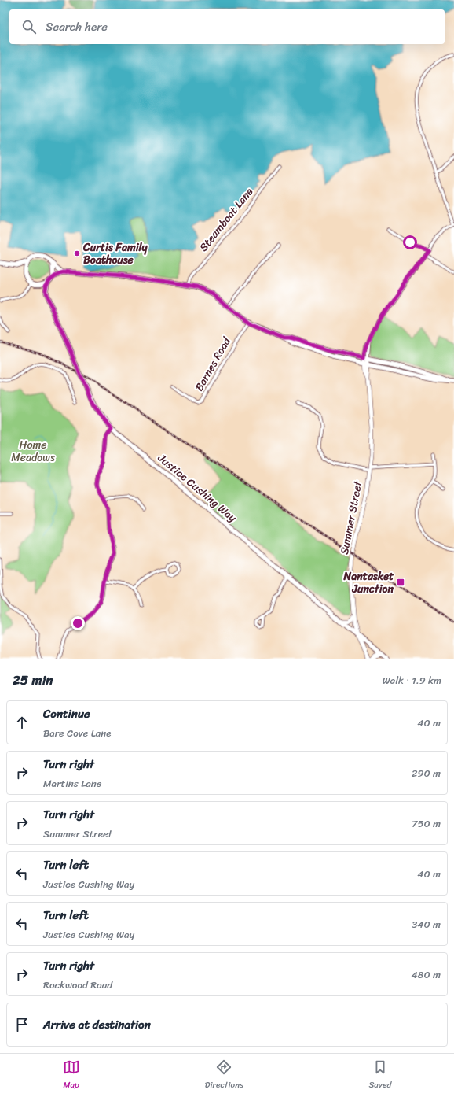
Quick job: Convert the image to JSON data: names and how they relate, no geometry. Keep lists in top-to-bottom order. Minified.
{"streets":{"main road":["Justice Cushing Way"],"street":["Steamboat Lane","Barnes Road","Summer Street"]},"crossings":[["Justice Cushing Way","Summer Street"]],"parks":["Home Meadows"],"places":{"other":["Curtis Family Boathouse"],"transit":["Nantasket Junction"]},"page":{"search":"Search here","heading":["25 min","Walk · 1.9 km"],"list":[["Continue","Bare Cove Lane","40 m"],["Turn right","Martins Lane","290 m"],["Turn right","Summer Street","750 m"],["Turn left","Justice Cushing Way","40 m"],["Turn left","Justice Cushing Way","340 m"],["Turn right","Rockwood Road","480 m"],"Arrive at destination"],"nav":["Map","Directions","Saved"]}}
